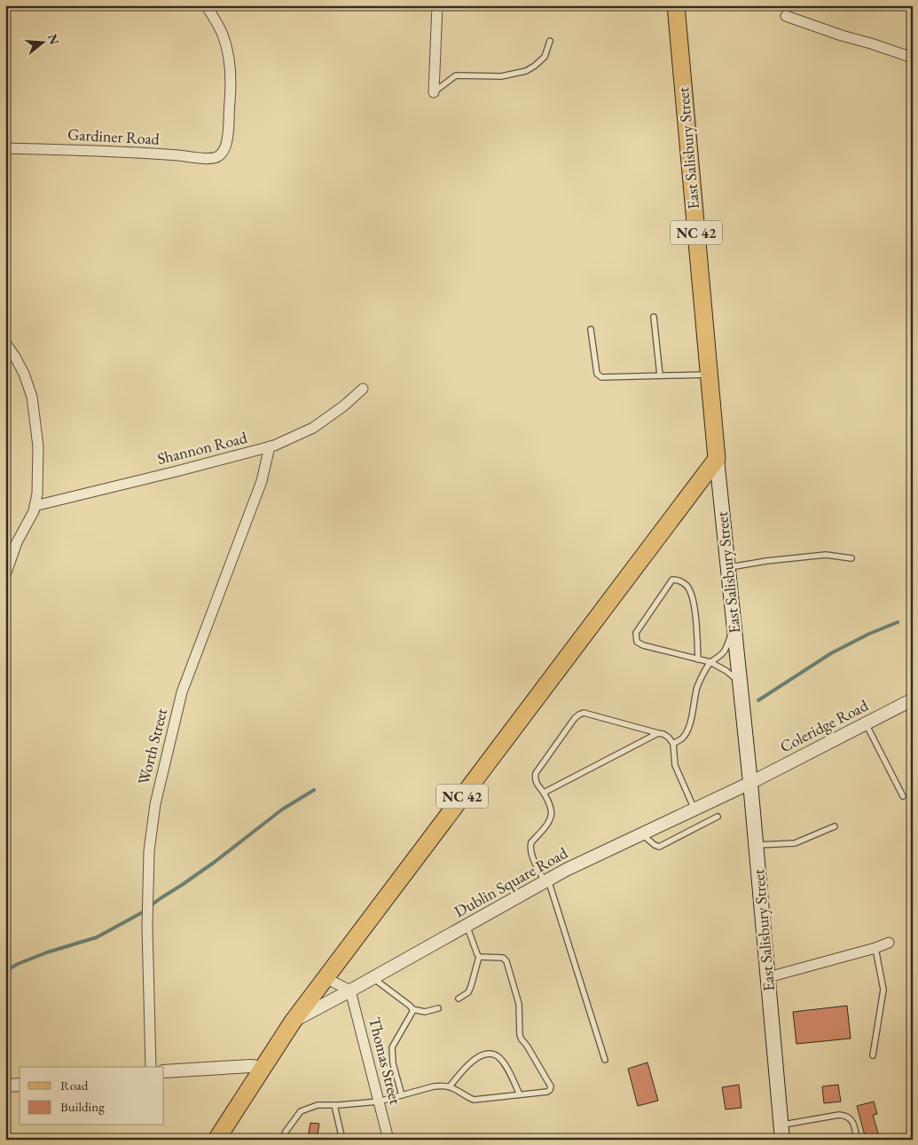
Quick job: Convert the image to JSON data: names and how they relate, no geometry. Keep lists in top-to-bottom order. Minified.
{"streets":{"main road":["East Salisbury Street","NC 42"],"street":["Gardiner Road","Shannon Road","Coleridge Road","Worth Street","Dublin Square Road","Thomas Street"]},"crossings":[["East Salisbury Street","NC 42"],["East Salisbury Street","Coleridge Road"],["East Salisbury Street","Dublin Square Road"],["NC 42","Dublin Square Road"],["Shannon Road","Worth Street"],["Coleridge Road","Dublin Square Road"],["Dublin Square Road","Thomas Street"]],"legend":["Road","Building"],"north":"right"}
